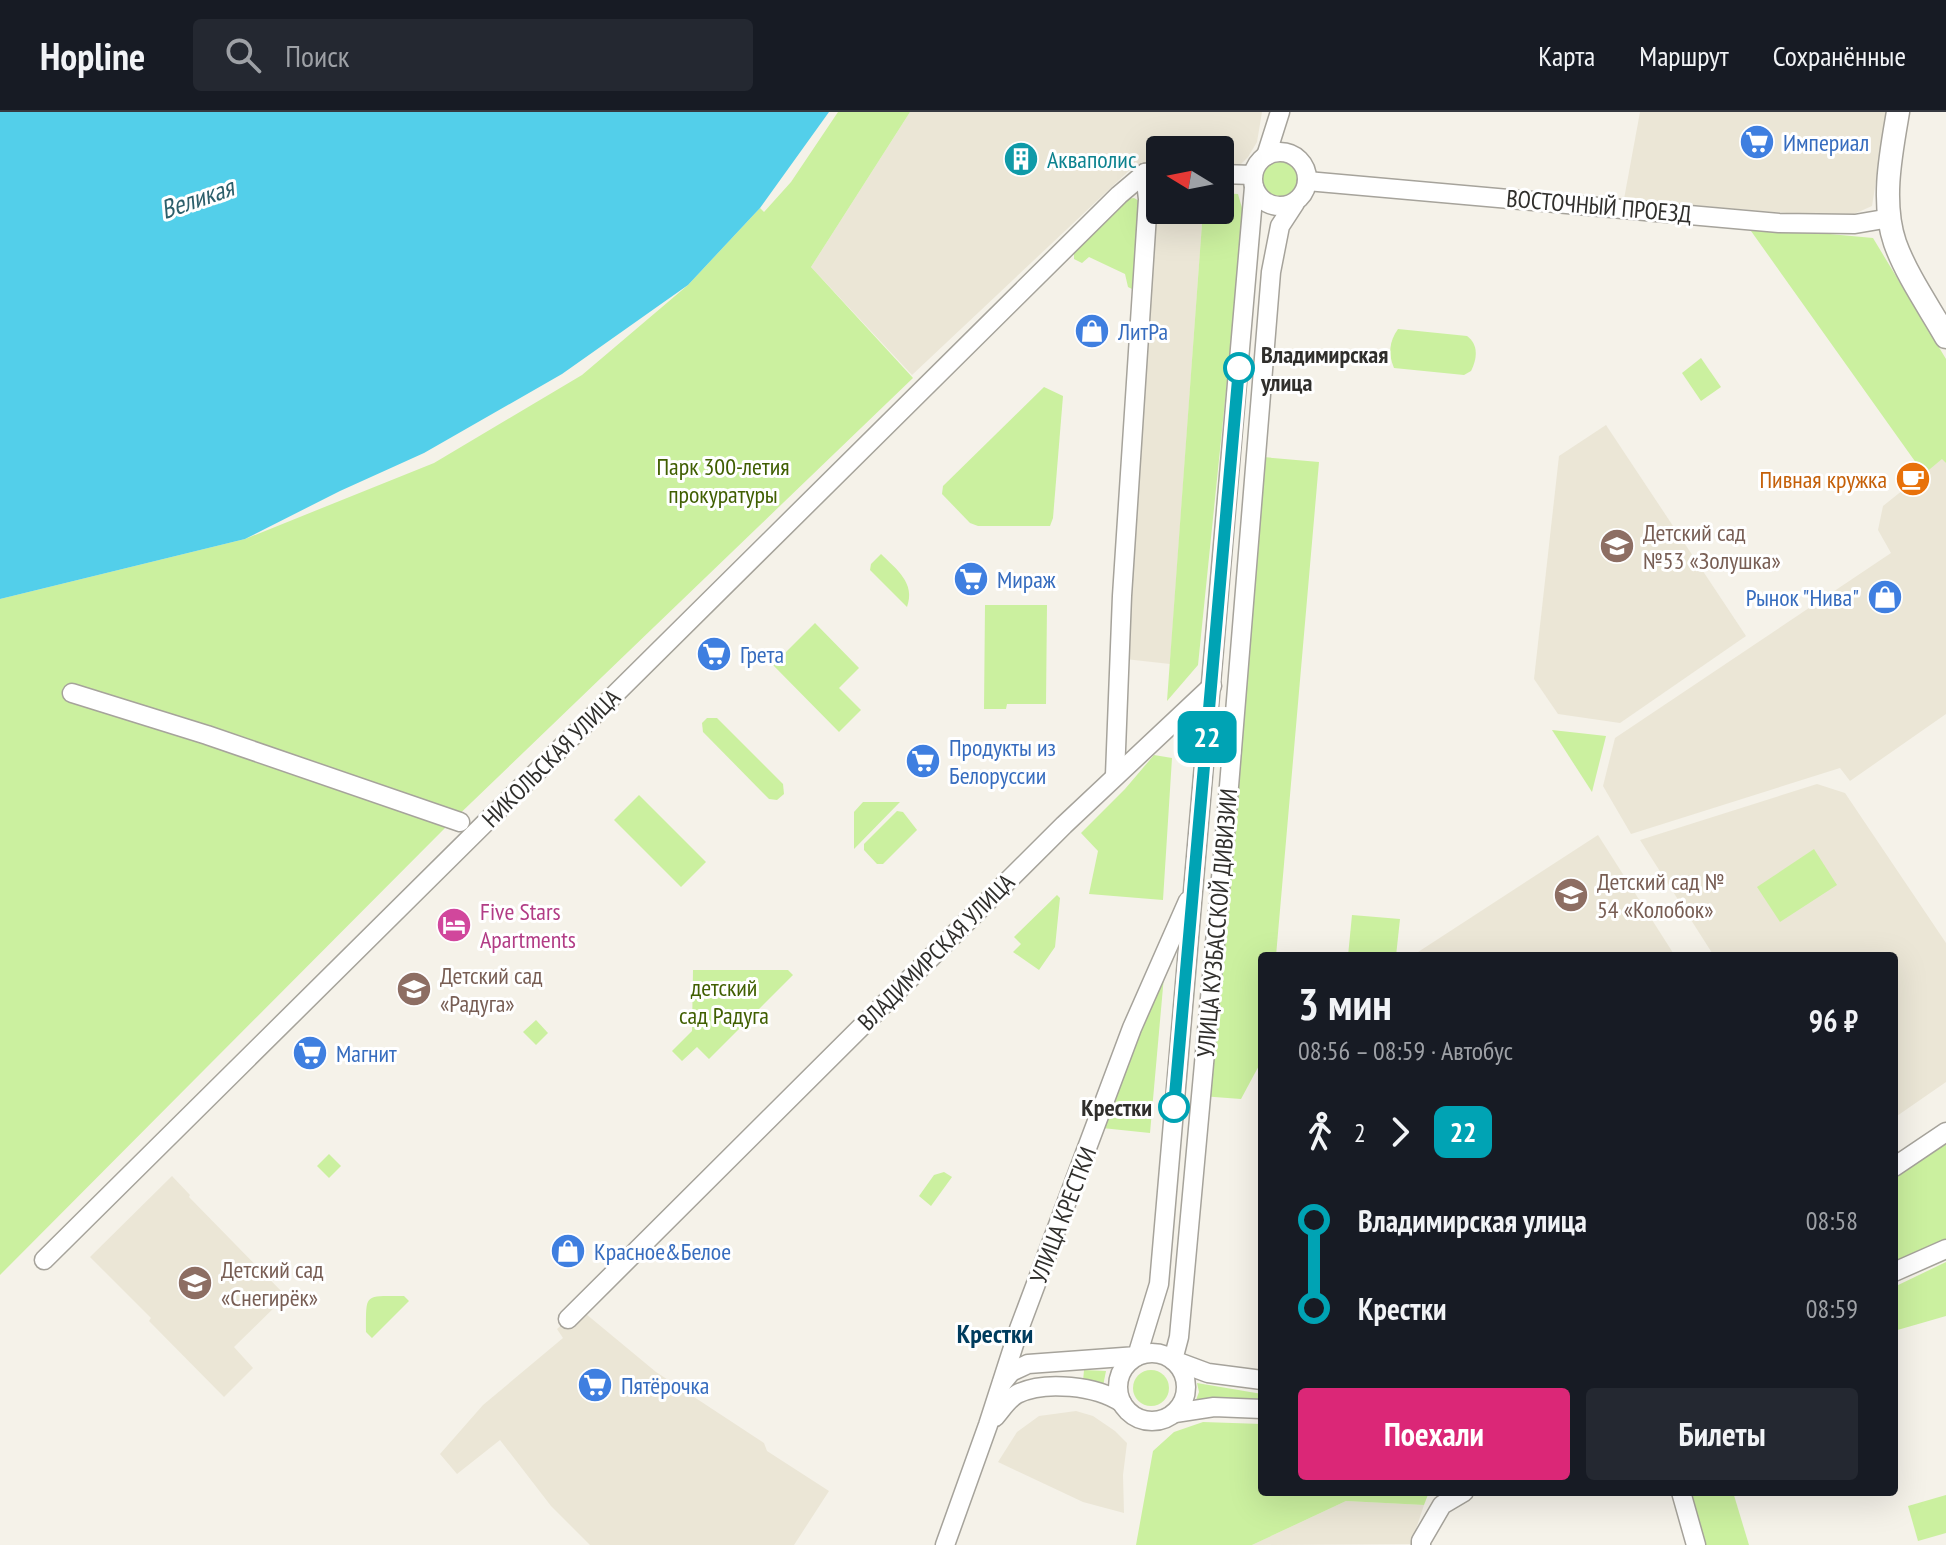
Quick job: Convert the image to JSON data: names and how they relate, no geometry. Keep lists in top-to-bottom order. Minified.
{"streets":{"street":["ВОСТОЧНЫЙ ПРОЕЗД","НИКОЛЬСКАЯ УЛИЦА","УЛИЦА КУЗБАССКОЙ ДИВИЗИИ","ВЛАДИМИРСКАЯ УЛИЦА","УЛИЦА КРЕСТКИ"]},"crossings":[["ВОСТОЧНЫЙ ПРОЕЗД","УЛИЦА КУЗБАССКОЙ ДИВИЗИИ"],["УЛИЦА КУЗБАССКОЙ ДИВИЗИИ","ВЛАДИМИРСКАЯ УЛИЦА"],["УЛИЦА КУЗБАССКОЙ ДИВИЗИИ","УЛИЦА КРЕСТКИ"]],"districts":["Крестки"],"water":["Великая"],"parks":["Парк 300-летия прокуратуры","детский сад Радуга"],"places":{"supermarket":["Империал","Мираж","Грета","Продукты из Белоруссии","Магнит","Пятёрочка"],"building":["Акваполис"],"shop":["ЛитРа","Рынок \"Нива\"","Красное&Белое"],"other":["Владимирская улица","Крестки"],"cafe":["Пивная кружка"],"school or university":["Детский сад №53 «Золушка»","Детский сад № 54 «Колобок»","Детский сад «Радуга»","Детский сад «Снегирёк»"],"hotel":["Five Stars Apartments"]},"lines":["bus line 22"],"north":"left","page":{"header":"Hopline","search":"Поиск","nav":["Карта","Маршрут","Сохранённые"],"on_map":"22","heading":["3 мин","08:56 – 08:59 · Автобус","96 ₽"],"legs":["2","22"],"list":[{"name":"Владимирская улица","value":"08:58"},{"name":"Крестки","value":"08:59"}],"buttons":["Поехали","Билеты"]}}
